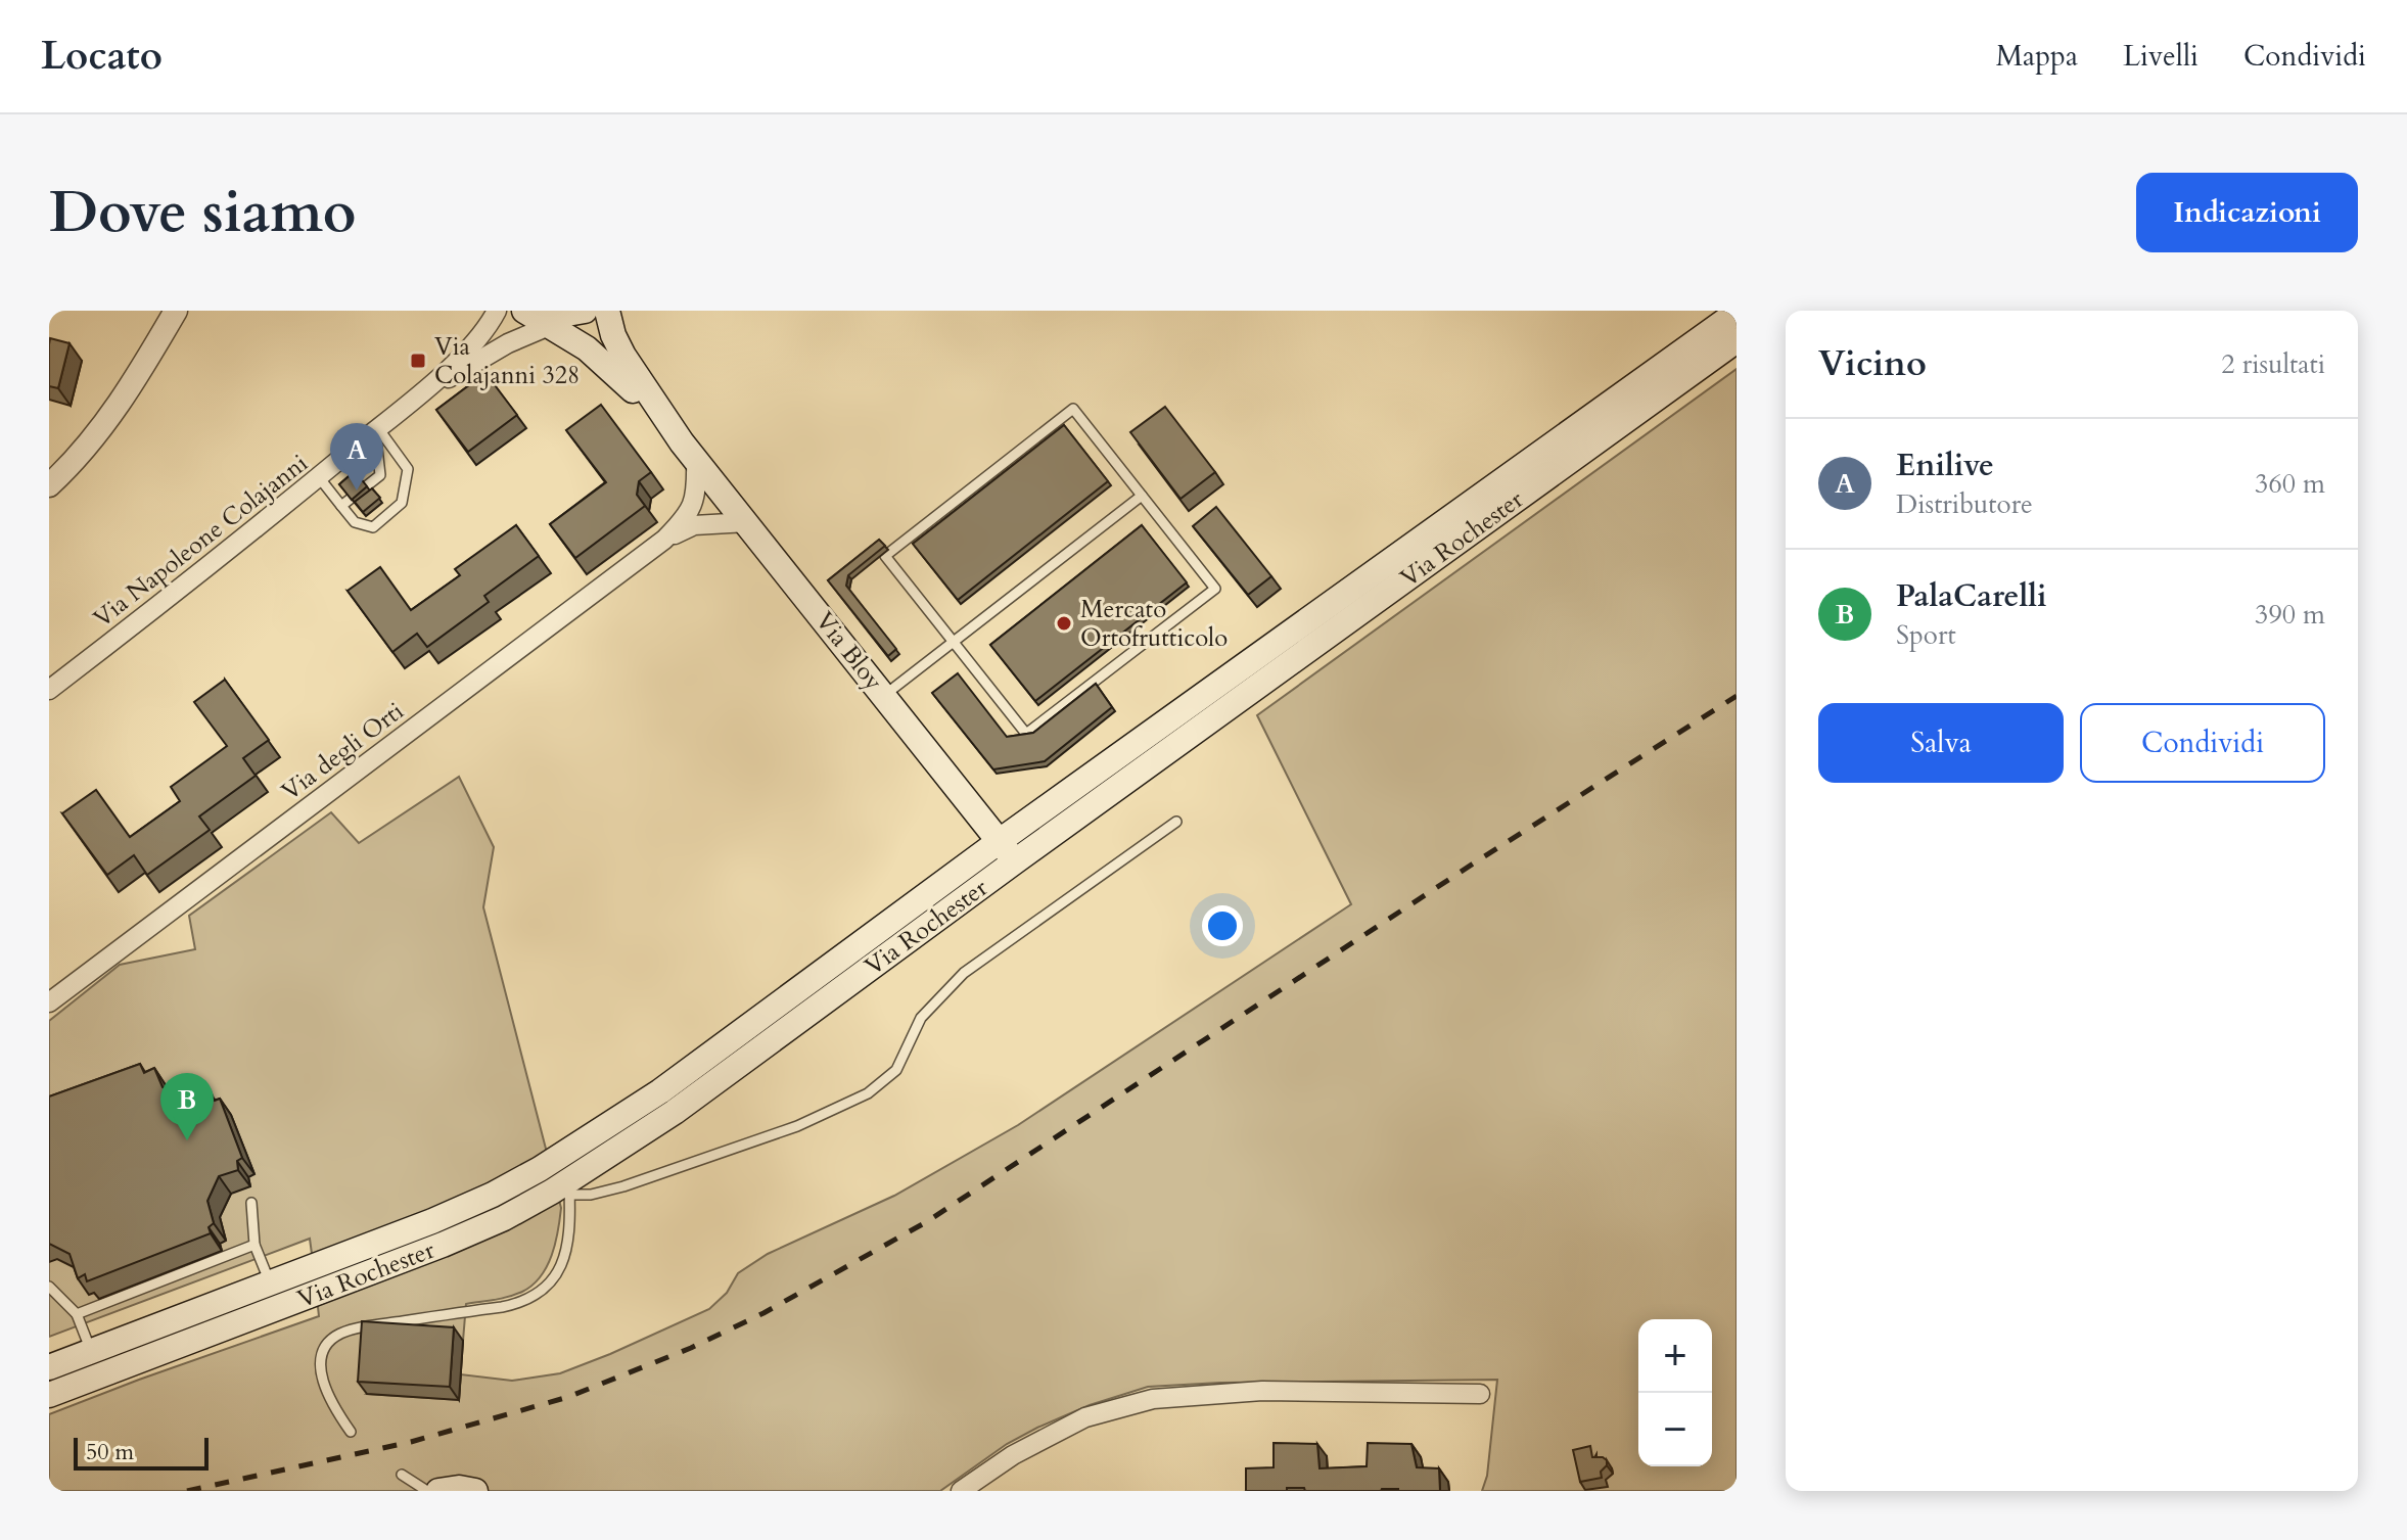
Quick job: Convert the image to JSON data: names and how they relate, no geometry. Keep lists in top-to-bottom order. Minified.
{"streets":{"main road":["Via Rochester","Via Bloy"],"street":["Via Napoleone Colajanni","Via degli Orti"]},"crossings":[["Via Rochester","Via Bloy"],["Via Bloy","Via degli Orti"]],"places":{"transit":["Via Colajanni 328"],"other":["Mercato Ortofrutticolo"]},"scale_bar":"50 m","page":{"header":"Locato","nav":["Mappa","Livelli","Condividi"],"buttons":["Indicazioni",["Salva","Condividi"]],"title":"Dove siamo","heading":["Vicino","2 risultati"],"list":[{"mark":"A","name":"Enilive","note":"Distributore","value":"360 m"},{"mark":"B","name":"PalaCarelli","note":"Sport","value":"390 m"}],"pins":["A","B"],"map_buttons":["+","−"],"scale":"50 m"}}
